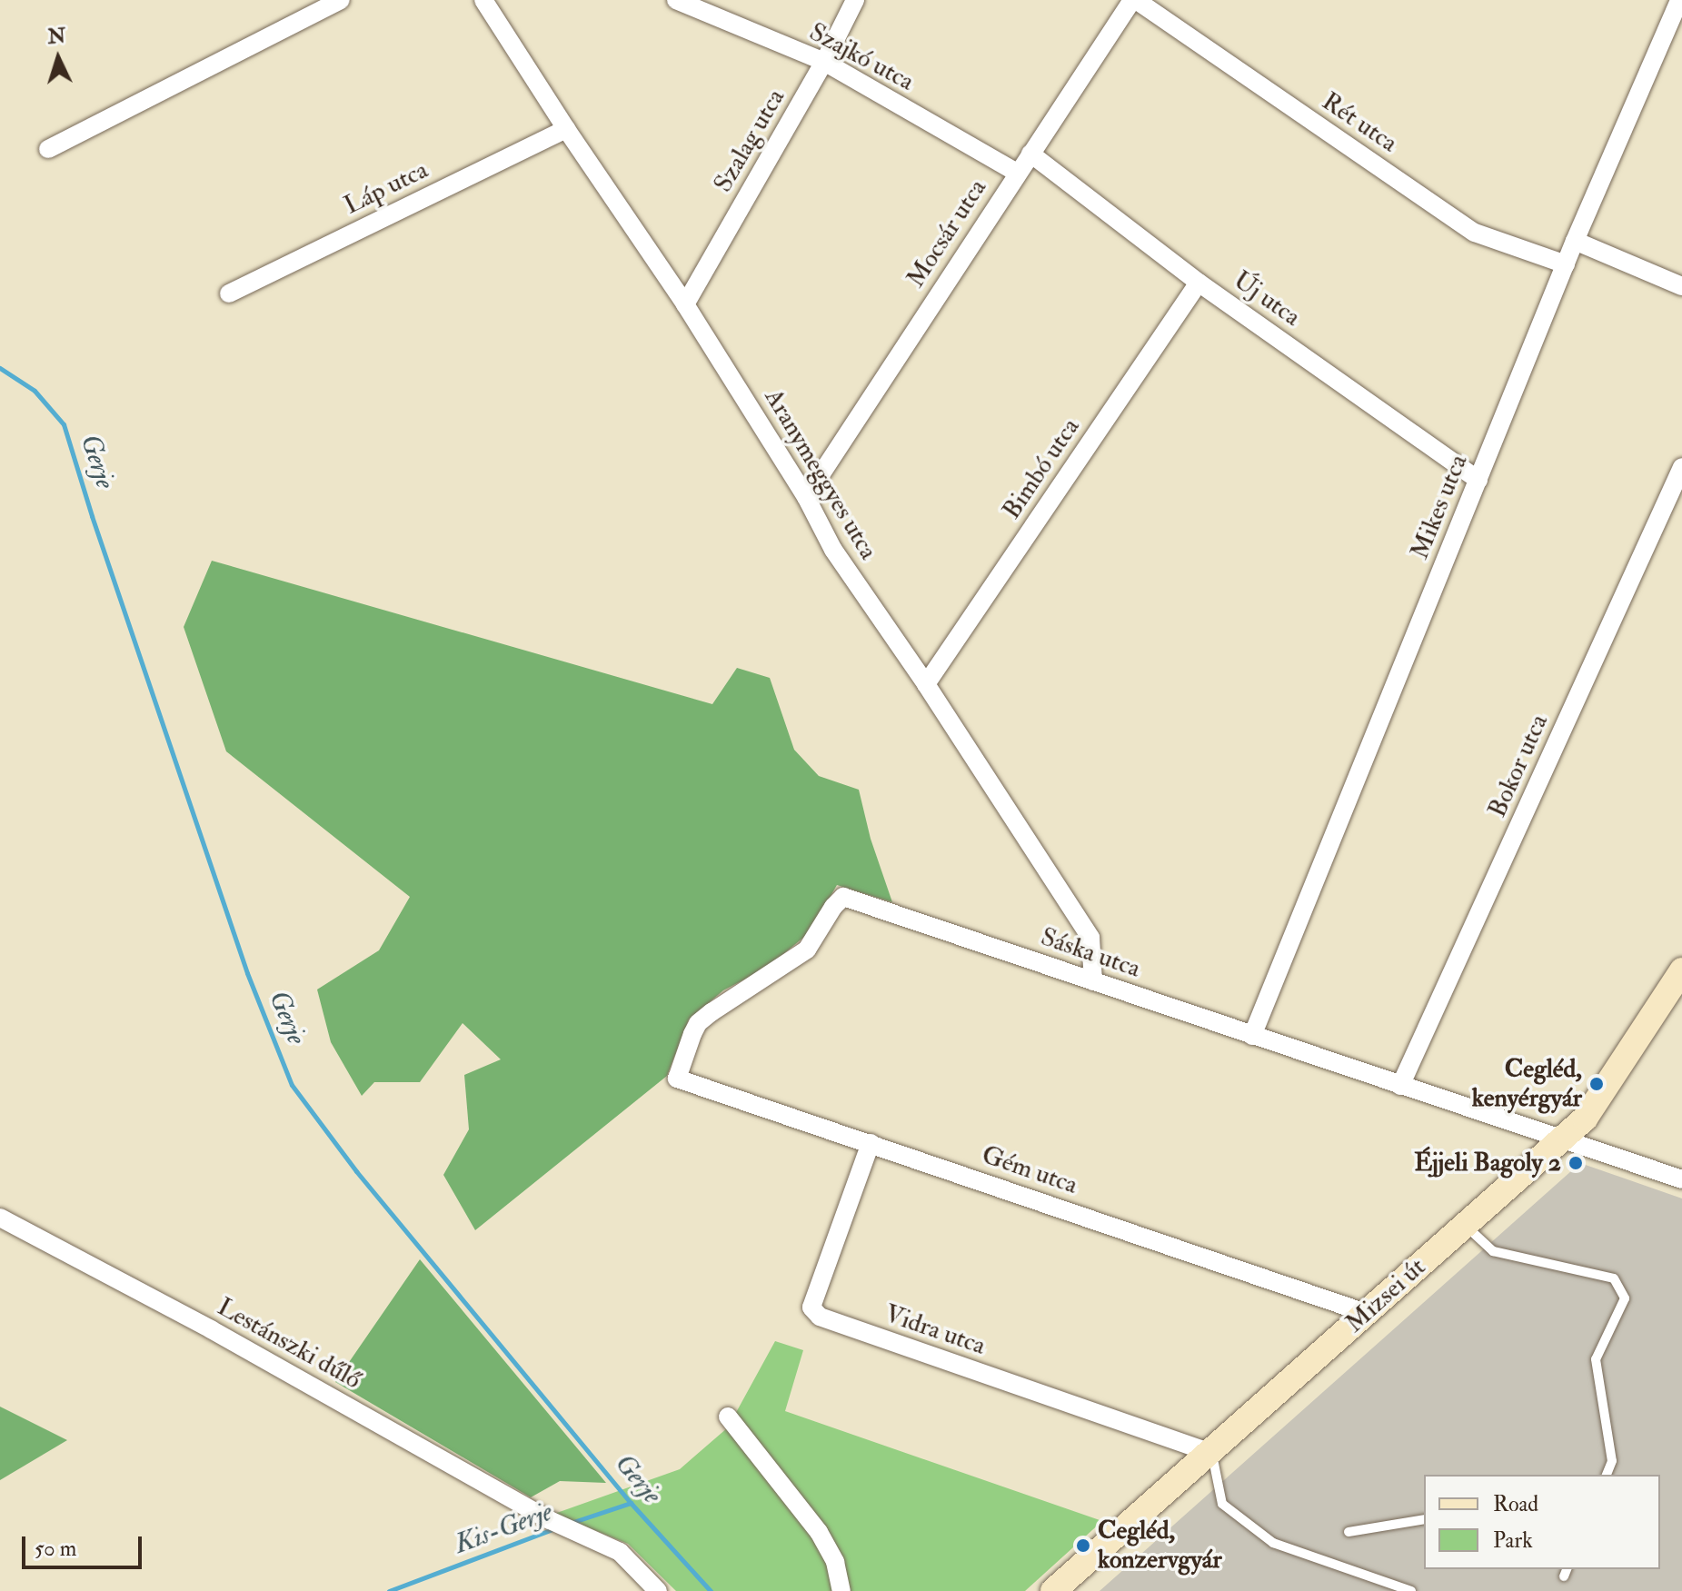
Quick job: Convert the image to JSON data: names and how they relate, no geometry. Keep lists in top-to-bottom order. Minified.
{"streets":{"main road":["Mizsei út"],"street":["Szajkó utca","Rét utca","Szalag utca","Láp utca","Mocsár utca","Új utca","Bimbó utca","Aranymeggyes utca","Mikes utca","Bokor utca","Sáska utca","Gém utca","Vidra utca","Lestánszki dűlő"]},"crossings":[["Szajkó utca","Szalag utca"],["Szajkó utca","Mocsár utca"],["Rét utca","Mocsár utca"],["Rét utca","Mikes utca"],["Szalag utca","Aranymeggyes utca"],["Láp utca","Aranymeggyes utca"],["Mocsár utca","Új utca"],["Mocsár utca","Aranymeggyes utca"],["Új utca","Bimbó utca"],["Új utca","Mikes utca"],["Bimbó utca","Aranymeggyes utca"],["Aranymeggyes utca","Sáska utca"],["Mikes utca","Sáska utca"],["Bokor utca","Sáska utca"],["Sáska utca","Gém utca"],["Sáska utca","Mizsei út"],["Gém utca","Mizsei út"],["Gém utca","Vidra utca"],["Mizsei út","Vidra utca"]],"water":["Gerje","Kis-Gerje"],"places":["Cegléd, kenyérgyár","Éjjeli Bagoly 2","Cegléd, konzervgyár"],"legend":["Road","Park"],"scale_bar":"50 m","north":"top"}
